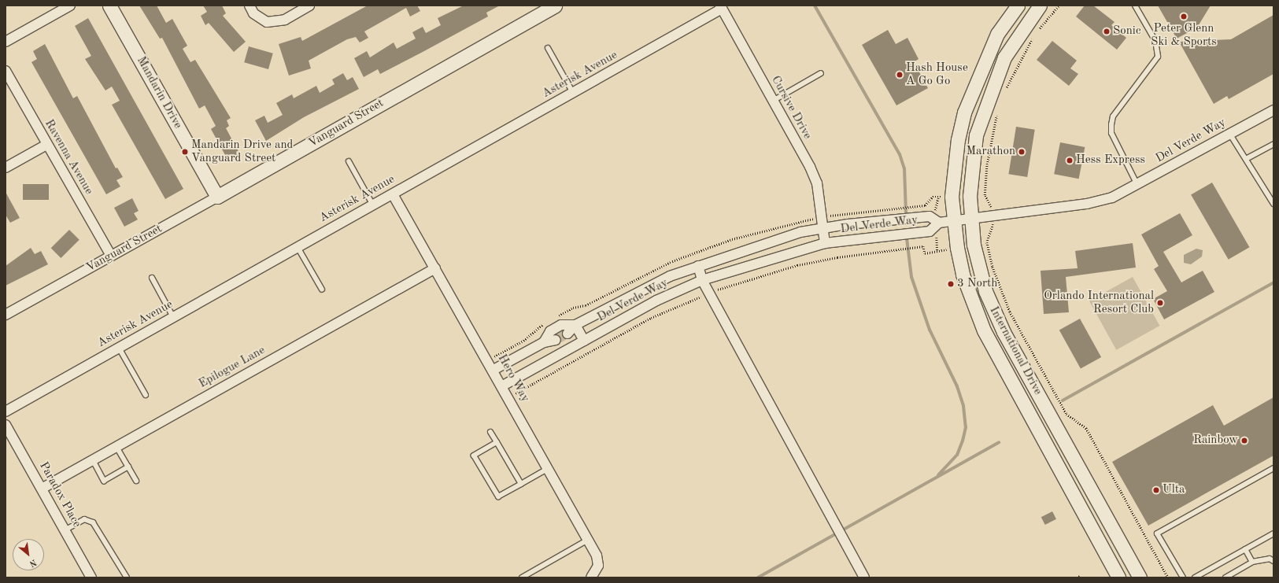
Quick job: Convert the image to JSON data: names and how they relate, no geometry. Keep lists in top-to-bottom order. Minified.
{"streets":{"street":["Asterisk Avenue","Mandarin Drive","Cursive Drive","Vanguard Street","Del Verde Way","Ravenna Avenue","International Drive","Epilogue Lane","Hero Way","Paradox Place"]},"crossings":[["Asterisk Avenue","Cursive Drive"],["Asterisk Avenue","Hero Way"],["Mandarin Drive","Vanguard Street"],["Cursive Drive","Del Verde Way"],["Vanguard Street","Ravenna Avenue"],["Del Verde Way","International Drive"],["Del Verde Way","Hero Way"],["Epilogue Lane","Hero Way"],["Epilogue Lane","Paradox Place"]],"places":["Peter Glenn Ski & Sports","Sonic","Hash House A Go Go","Mandarin Drive and Vanguard Street","Marathon","Hess Express","3 North","Orlando International Resort Club","Rainbow","Ulta"],"north":"bottom right"}
